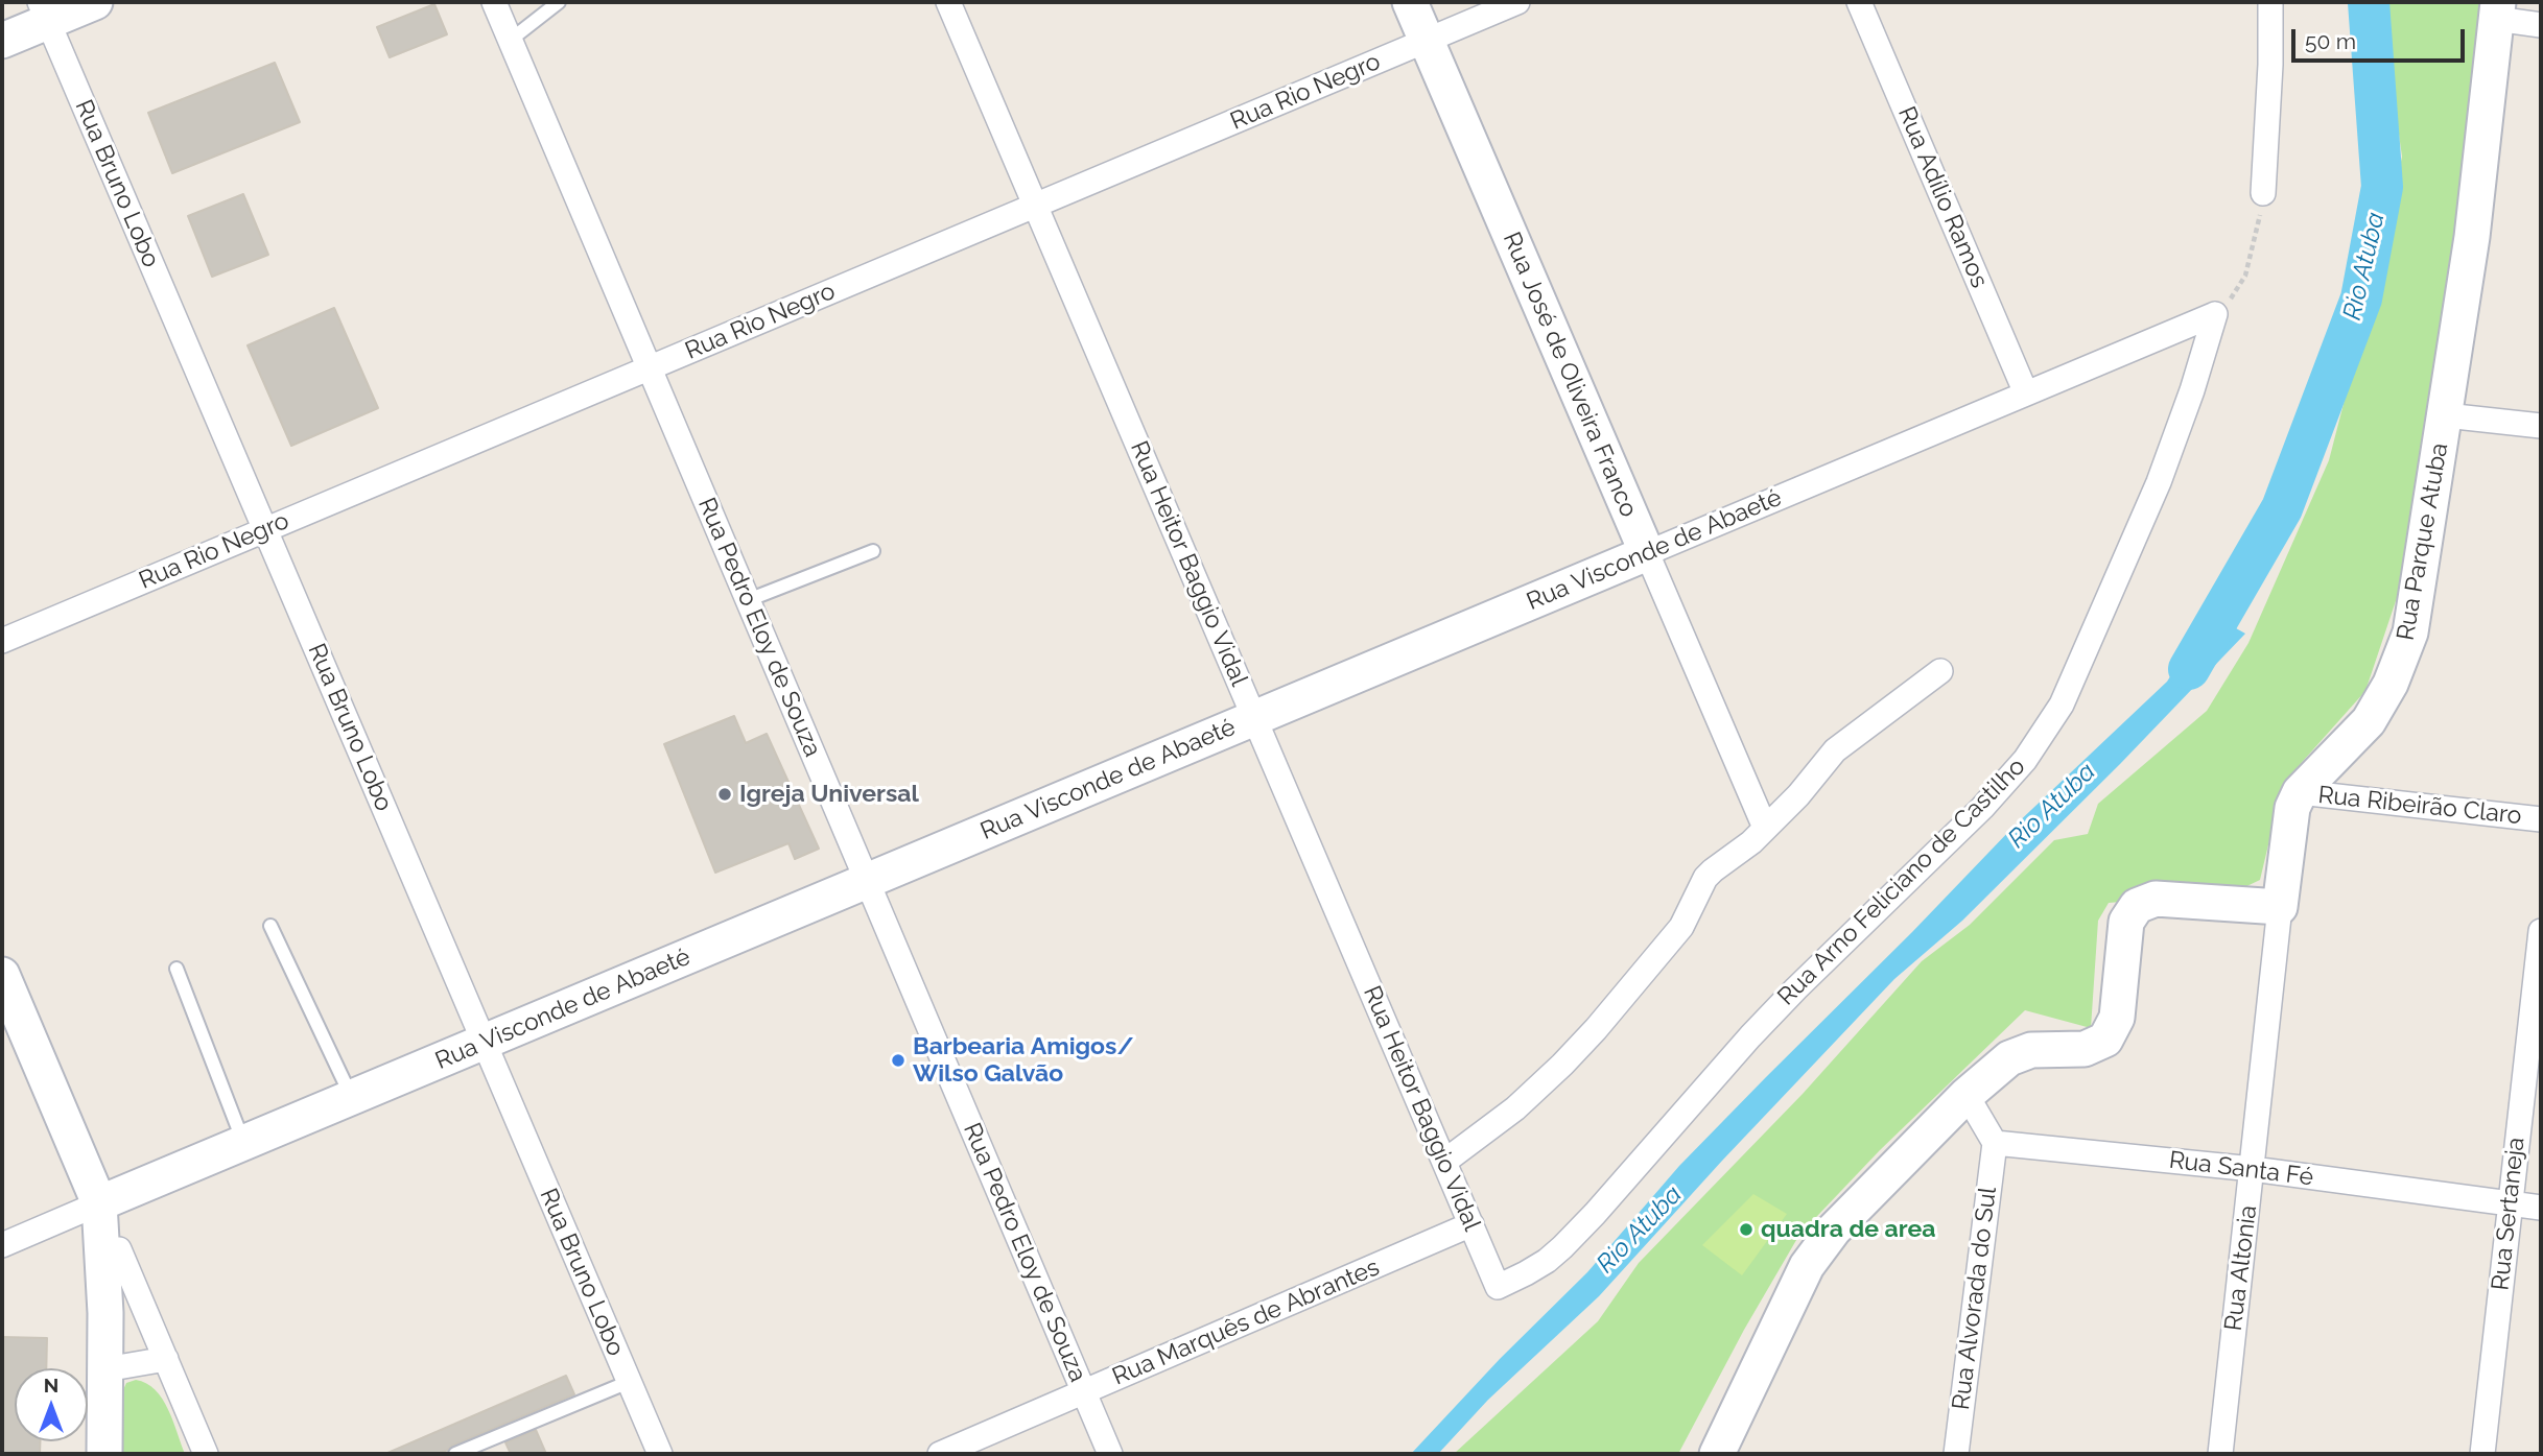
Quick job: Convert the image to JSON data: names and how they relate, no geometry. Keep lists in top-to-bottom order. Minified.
{"streets":{"street":["Rua Rio Negro","Rua Bruno Lobo","Rua Adílio Ramos","Rua José de Oliveira Franco","Rua Parque Atuba","Rua Visconde de Abaeté","Rua Heitor Baggio Vidal","Rua Pedro Eloy de Souza","Rua Ribeirão Claro","Rua Arno Feliciano de Castilho","Rua Santa Fé","Rua Sertaneja","Rua Altonia","Rua Alvorada do Sul","Rua Marquês de Abrantes"]},"crossings":[["Rua Rio Negro","Rua Bruno Lobo"],["Rua Rio Negro","Rua José de Oliveira Franco"],["Rua Rio Negro","Rua Heitor Baggio Vidal"],["Rua Rio Negro","Rua Pedro Eloy de Souza"],["Rua Bruno Lobo","Rua Visconde de Abaeté"],["Rua Adílio Ramos","Rua Visconde de Abaeté"],["Rua José de Oliveira Franco","Rua Visconde de Abaeté"],["Rua Parque Atuba","Rua Ribeirão Claro"],["Rua Parque Atuba","Rua Altonia"],["Rua Visconde de Abaeté","Rua Heitor Baggio Vidal"],["Rua Visconde de Abaeté","Rua Pedro Eloy de Souza"],["Rua Visconde de Abaeté","Rua Arno Feliciano de Castilho"],["Rua Heitor Baggio Vidal","Rua Arno Feliciano de Castilho"],["Rua Heitor Baggio Vidal","Rua Marquês de Abrantes"],["Rua Pedro Eloy de Souza","Rua Marquês de Abrantes"],["Rua Santa Fé","Rua Sertaneja"],["Rua Santa Fé","Rua Altonia"],["Rua Santa Fé","Rua Alvorada do Sul"]],"water":["Rio Atuba"],"places":["Igreja Universal","Barbearia Amigos/ Wilso Galvão","quadra de area"],"scale_bar":"50 m","north":"top"}
